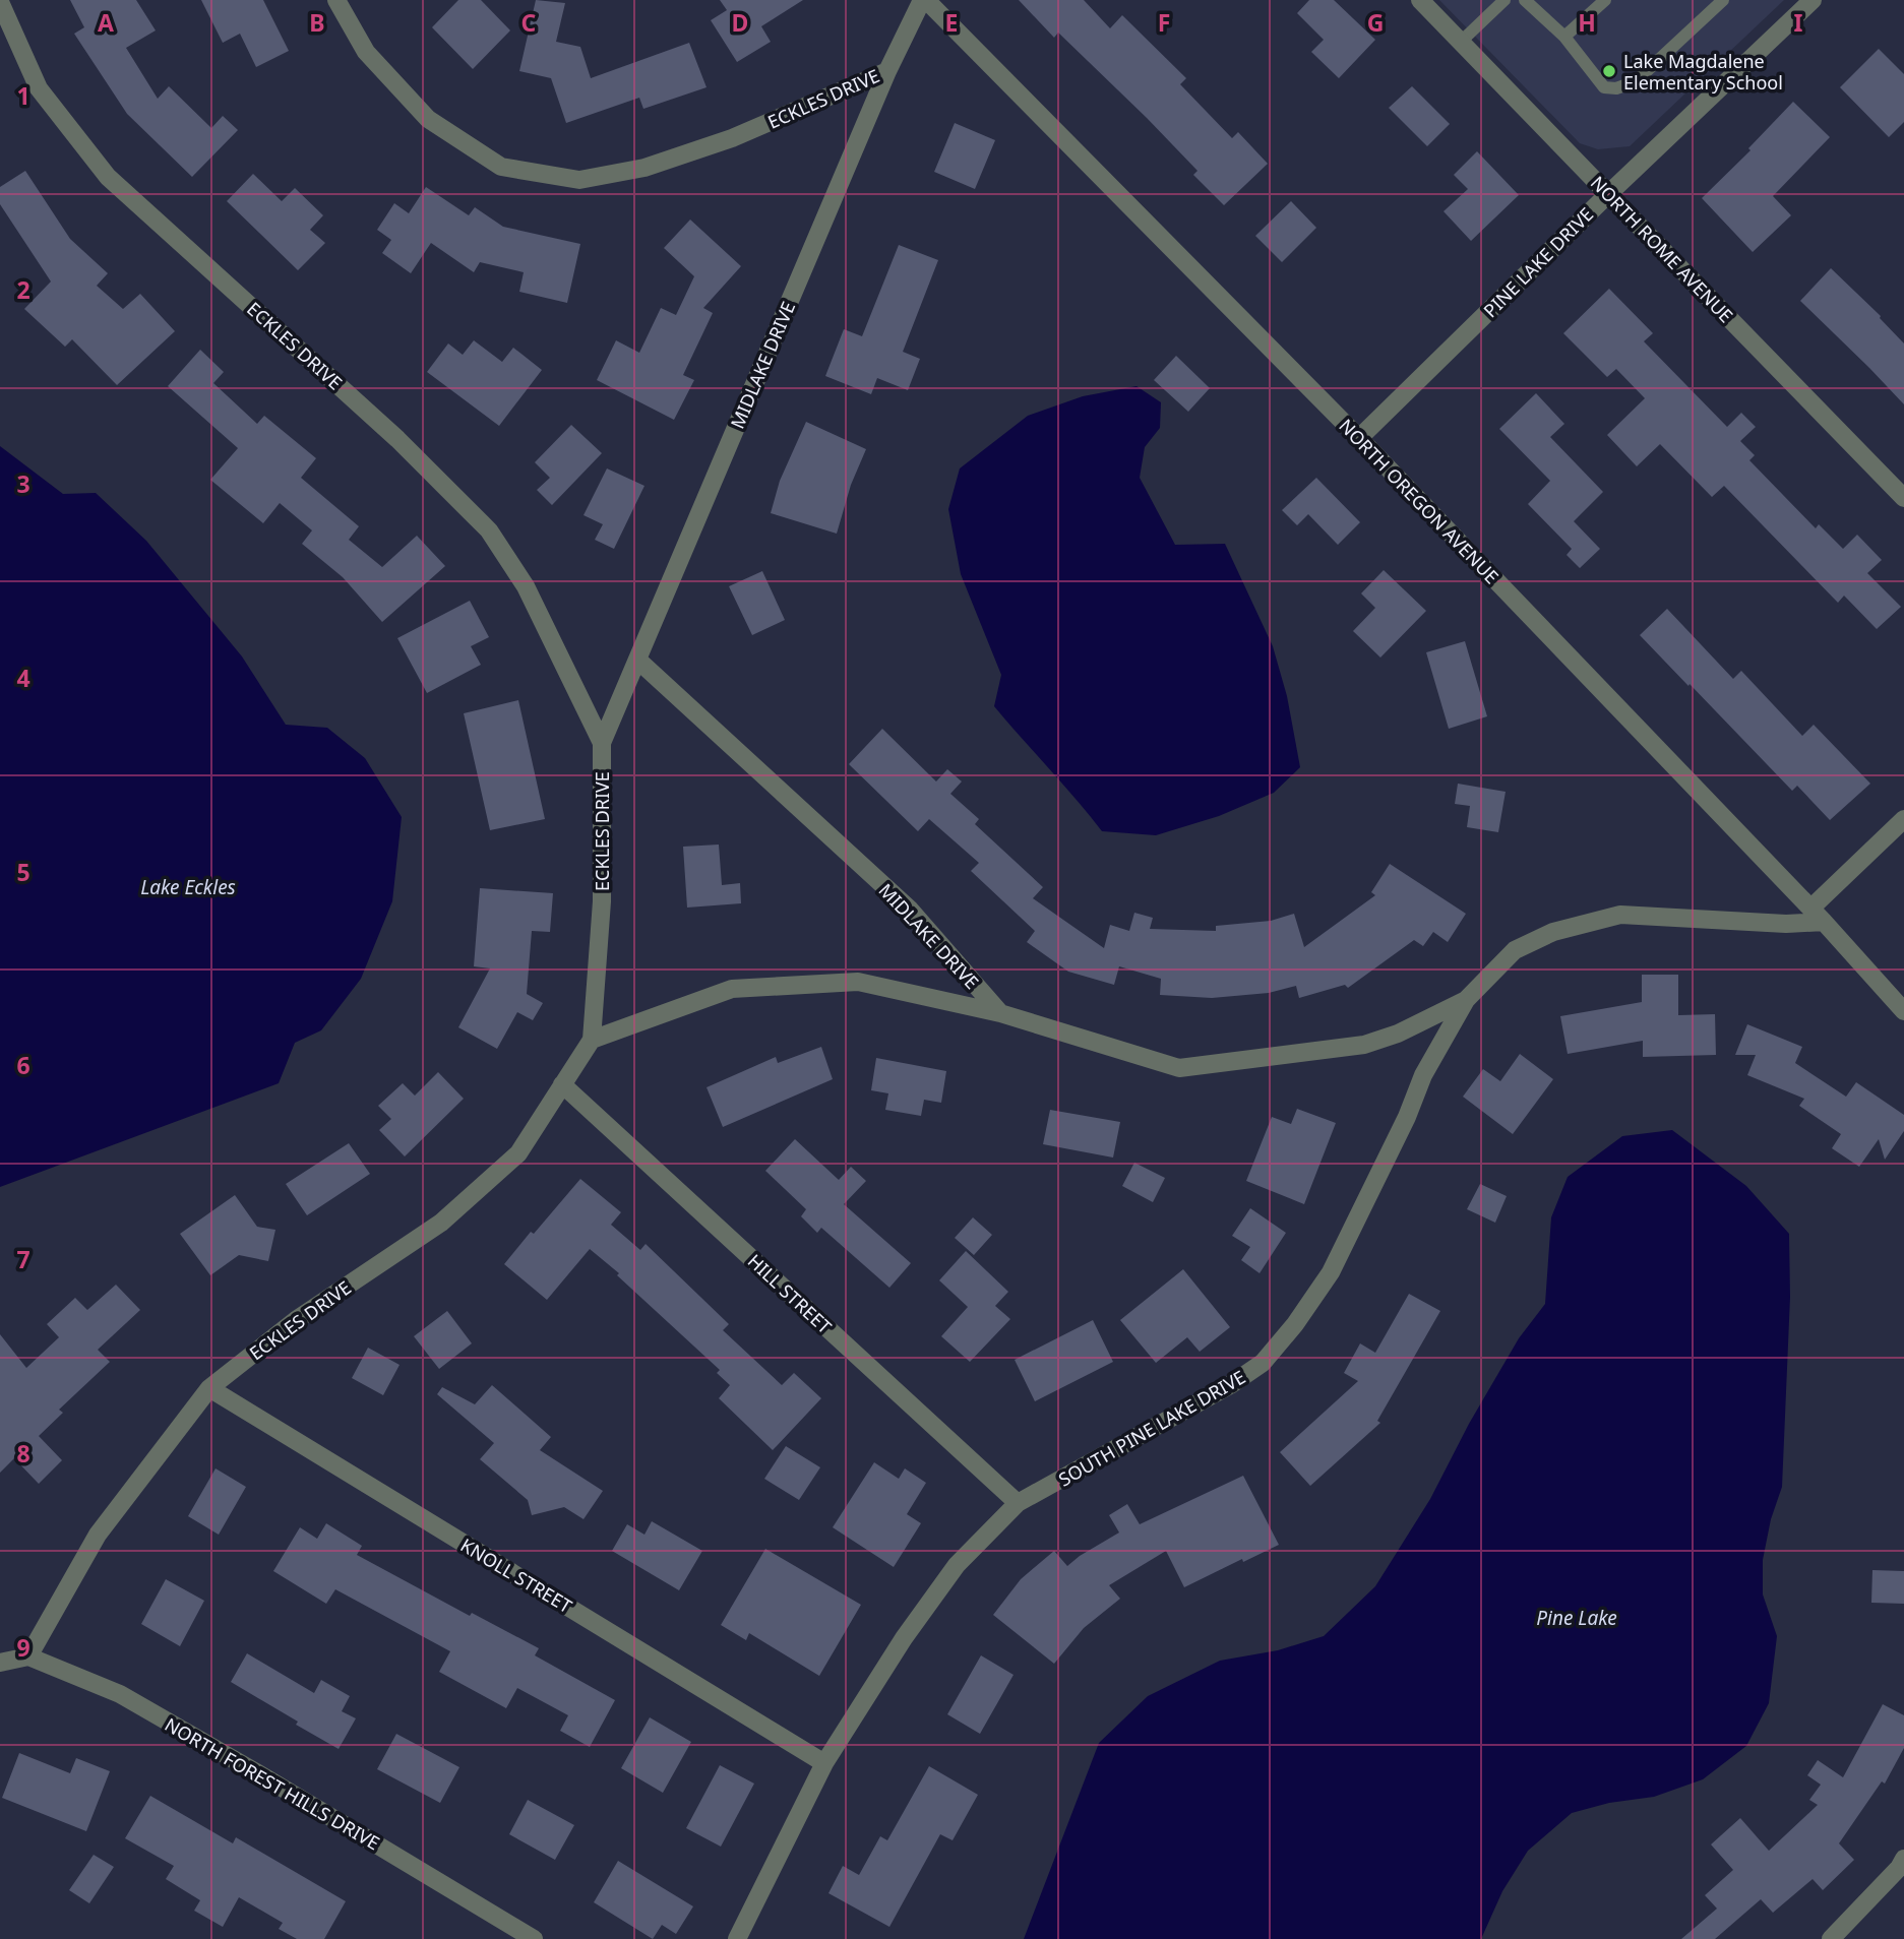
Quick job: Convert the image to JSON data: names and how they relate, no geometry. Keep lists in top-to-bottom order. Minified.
{"streets":{"street":["ECKLES DRIVE","NORTH ROME AVENUE","PINE LAKE DRIVE","MIDLAKE DRIVE","NORTH OREGON AVENUE","HILL STREET","SOUTH PINE LAKE DRIVE","KNOLL STREET","NORTH FOREST HILLS DRIVE"]},"crossings":[["ECKLES DRIVE","MIDLAKE DRIVE"],["ECKLES DRIVE","NORTH OREGON AVENUE"],["ECKLES DRIVE","HILL STREET"],["ECKLES DRIVE","KNOLL STREET"],["ECKLES DRIVE","NORTH FOREST HILLS DRIVE"],["NORTH ROME AVENUE","PINE LAKE DRIVE"],["PINE LAKE DRIVE","NORTH OREGON AVENUE"],["MIDLAKE DRIVE","SOUTH PINE LAKE DRIVE"],["NORTH OREGON AVENUE","SOUTH PINE LAKE DRIVE"],["HILL STREET","SOUTH PINE LAKE DRIVE"],["SOUTH PINE LAKE DRIVE","KNOLL STREET"]],"water":["Lake Eckles","Pine Lake"],"places":["Lake Magdalene Elementary School"],"grid":{"columns":["A","B","C","D","E","F","G","H","I"],"rows":["1","2","3","4","5","6","7","8","9"]}}
